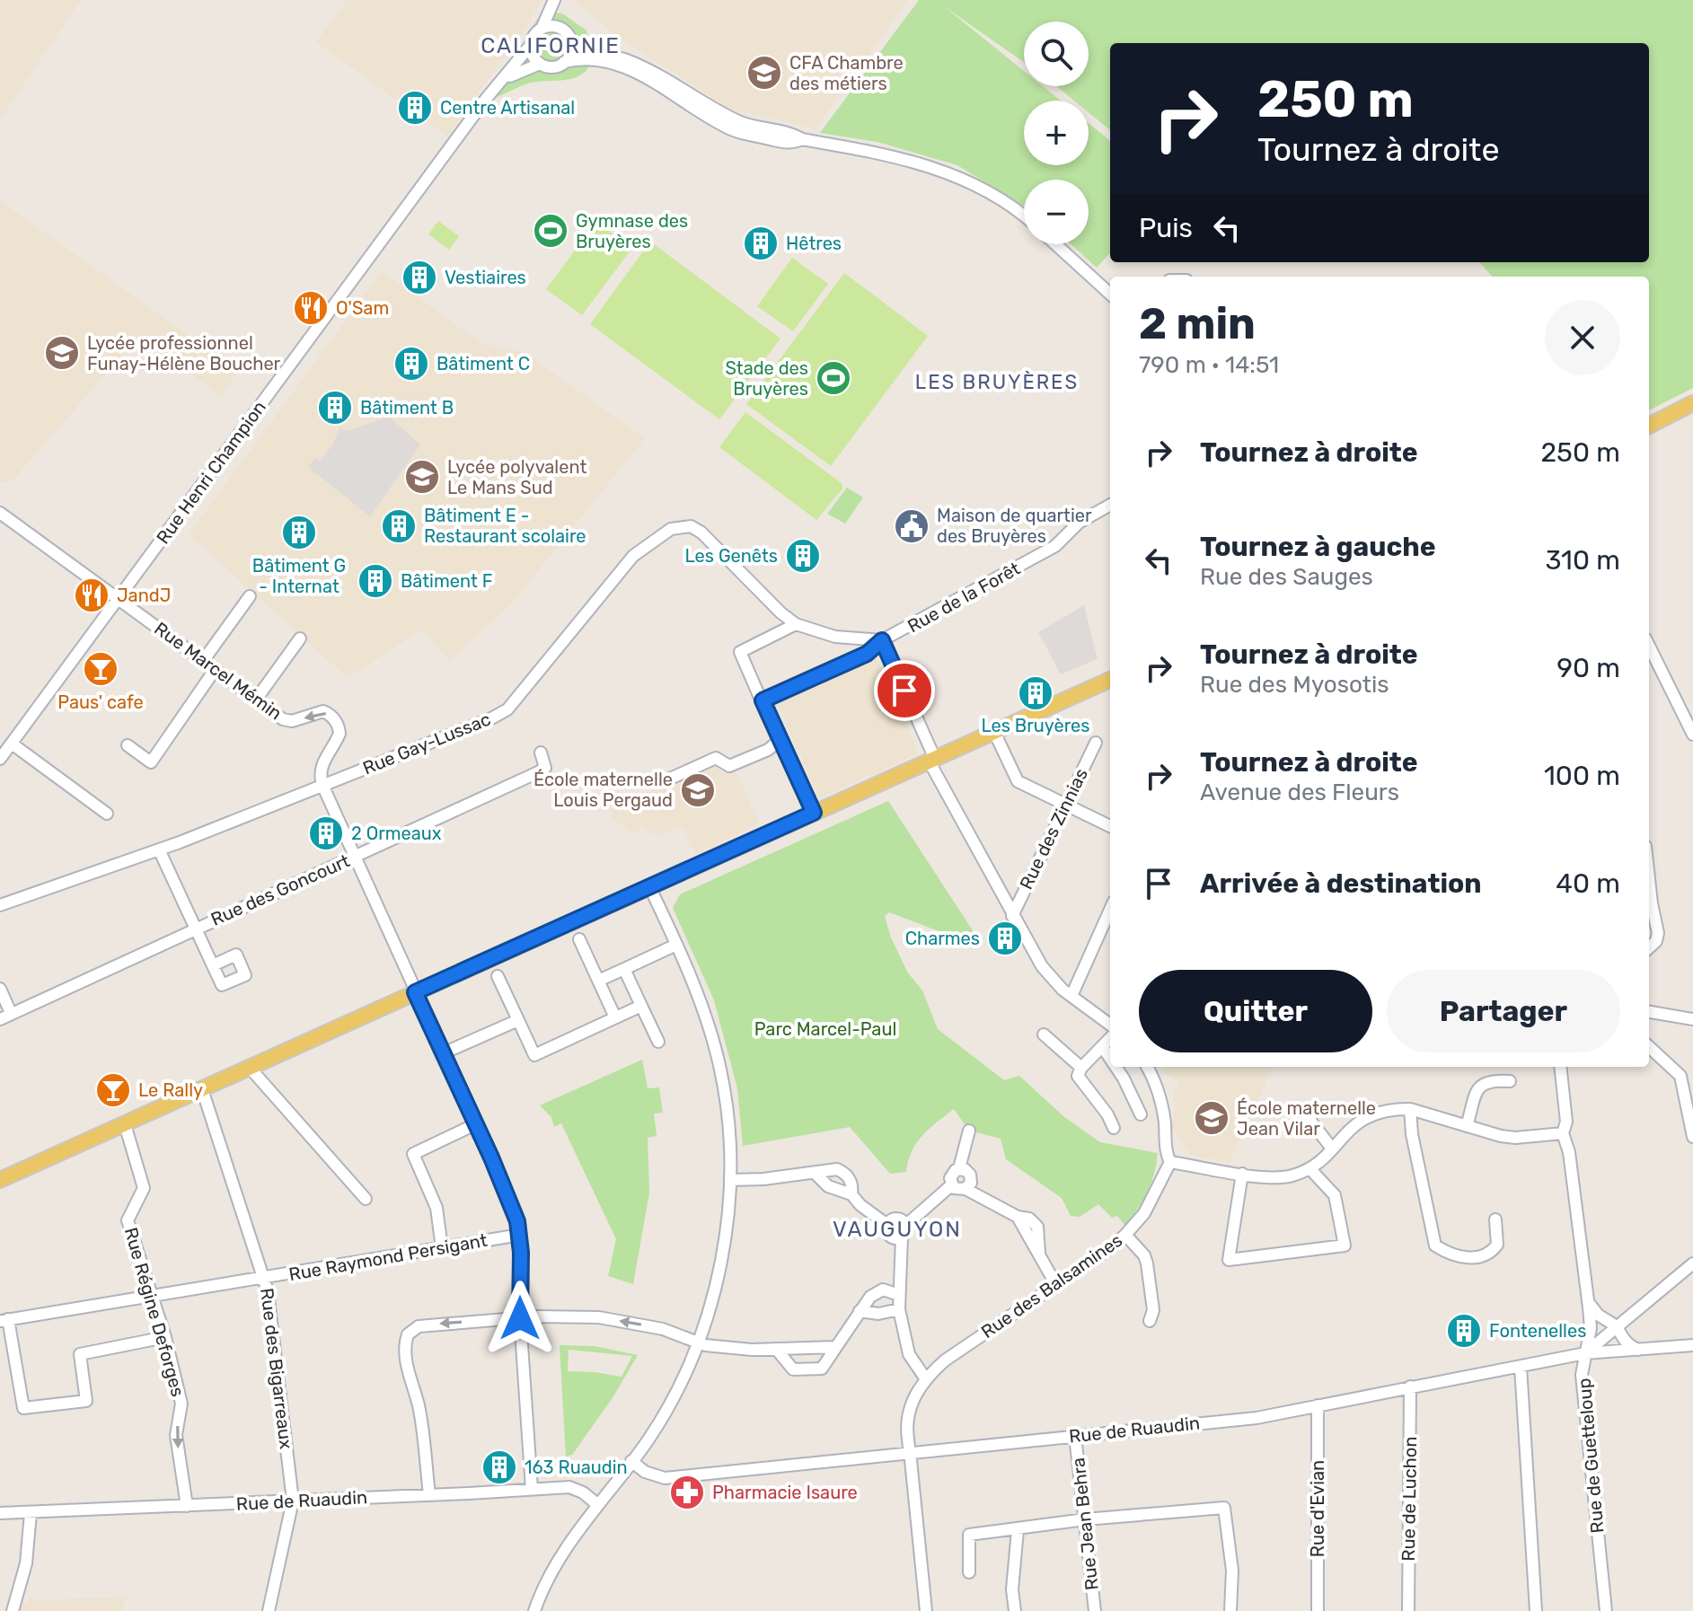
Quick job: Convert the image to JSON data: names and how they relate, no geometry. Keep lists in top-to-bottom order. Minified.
{"streets":{"street":["Rue Henri Champion","Rue de la Forêt","Rue Marcel Mémin","Rue Gay-Lussac","Rue des Zinnias","Rue des Goncourt","Rue Raymond Persigant","Rue des Balsamines","Rue Régine Deforges","Rue des Bigarreaux","Rue de Ruaudin","Rue de Guetteloup","Rue de Luchon","Rue d'Evian","Rue Jean Behra"]},"crossings":[["Rue Henri Champion","Rue Marcel Mémin"],["Rue de la Forêt","Rue Gay-Lussac"],["Rue Marcel Mémin","Rue Gay-Lussac"],["Rue Raymond Persigant","Rue Régine Deforges"],["Rue Raymond Persigant","Rue des Bigarreaux"],["Rue des Balsamines","Rue de Ruaudin"],["Rue Régine Deforges","Rue de Ruaudin"],["Rue des Bigarreaux","Rue de Ruaudin"],["Rue de Ruaudin","Rue de Guetteloup"],["Rue de Ruaudin","Rue de Luchon"],["Rue de Ruaudin","Rue d'Evian"],["Rue de Ruaudin","Rue Jean Behra"]],"one_way":["Rue Régine Deforges"],"districts":["CALIFORNIE","LES BRUYÈRES","VAUGUYON"],"parks":["Parc Marcel-Paul"],"places":{"school or university":["CFA Chambre des métiers","Lycée professionnel Funay-Hélène Boucher","Lycée polyvalent Le Mans Sud","École maternelle Louis Pergaud","École maternelle Jean Vilar"],"building":["Centre Artisanal","Hêtres","Vestiaires","Bâtiment C","Bâtiment B","Bâtiment E - Restaurant scolaire","Bâtiment G - Internat","Les Genêts","Bâtiment F","Les Bruyères","2 Ormeaux","Charmes","Fontenelles","163 Ruaudin"],"sports":["Gymnase des Bruyères","Stade des Bruyères"],"restaurant":["O'Sam","JandJ"],"public building":["Maison de quartier des Bruyères"],"bar":["Paus' cafe","Le Rally"],"pharmacy":["Pharmacie Isaure"]},"page":{"map_buttons":["+","−"],"turn":["250 m","Tournez à droite"],"then":"Puis","heading":["2 min","790 m · 14:51"],"list":[{"name":"Tournez à droite","value":"250 m"},{"name":"Tournez à gauche","note":"Rue des Sauges","value":"310 m"},{"name":"Tournez à droite","note":"Rue des Myosotis","value":"90 m"},{"name":"Tournez à droite","note":"Avenue des Fleurs","value":"100 m"},{"name":"Arrivée à destination","value":"40 m"}],"buttons":["Quitter","Partager"]}}
